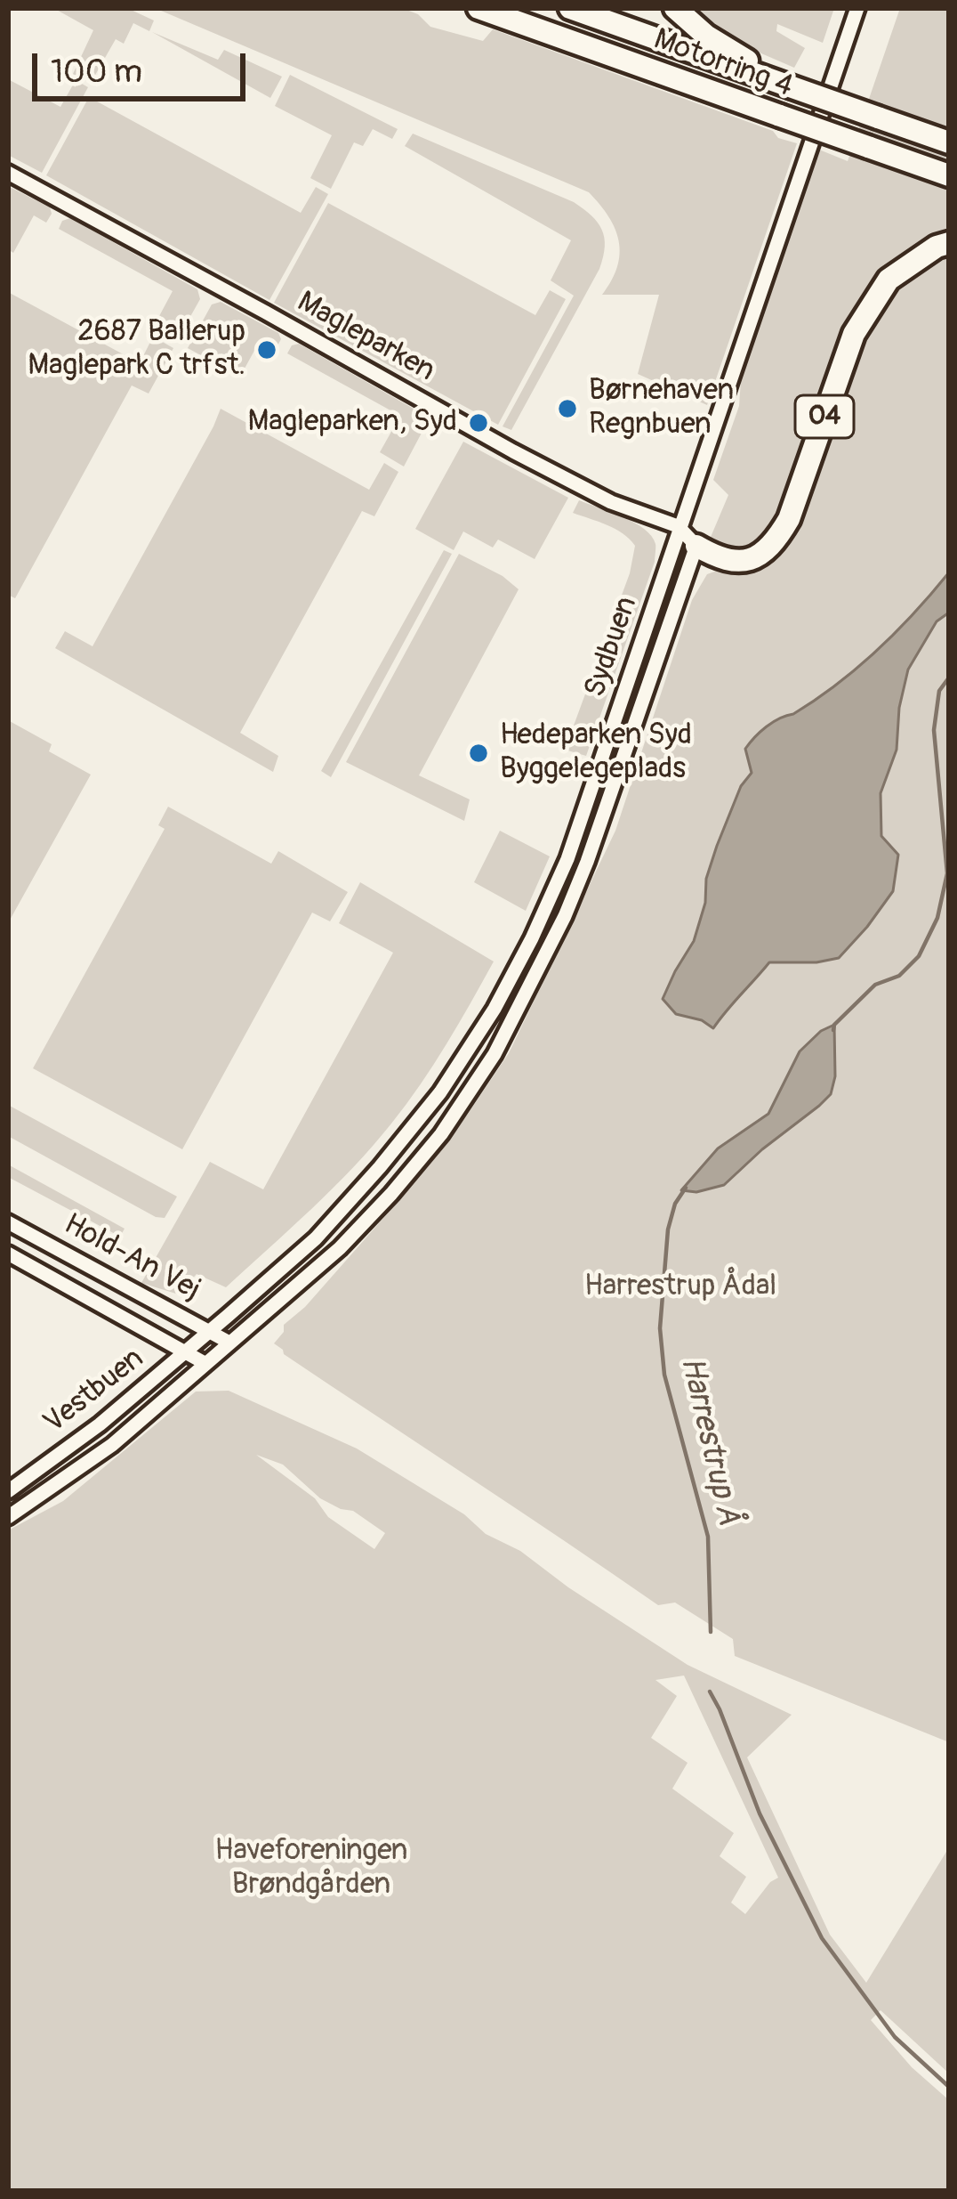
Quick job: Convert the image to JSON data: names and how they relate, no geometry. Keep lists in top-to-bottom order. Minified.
{"streets":{"highway":["Motorring 4","O4"],"street":["Magleparken","Sydbuen","Hold-An Vej","Vestbuen"]},"crossings":[["Magleparken","O4"],["Magleparken","Sydbuen"],["O4","Sydbuen"],["Sydbuen","Hold-An Vej"],["Sydbuen","Vestbuen"],["Hold-An Vej","Vestbuen"]],"water":["Harrestrup Å"],"parks":["Harrestrup Ådal","Haveforeningen Brøndgården"],"places":["2687 Ballerup Maglepark C trfst.","Børnehaven Regnbuen","Magleparken, Syd","Hedeparken Syd Byggelegeplads"],"scale_bar":"100 m"}
